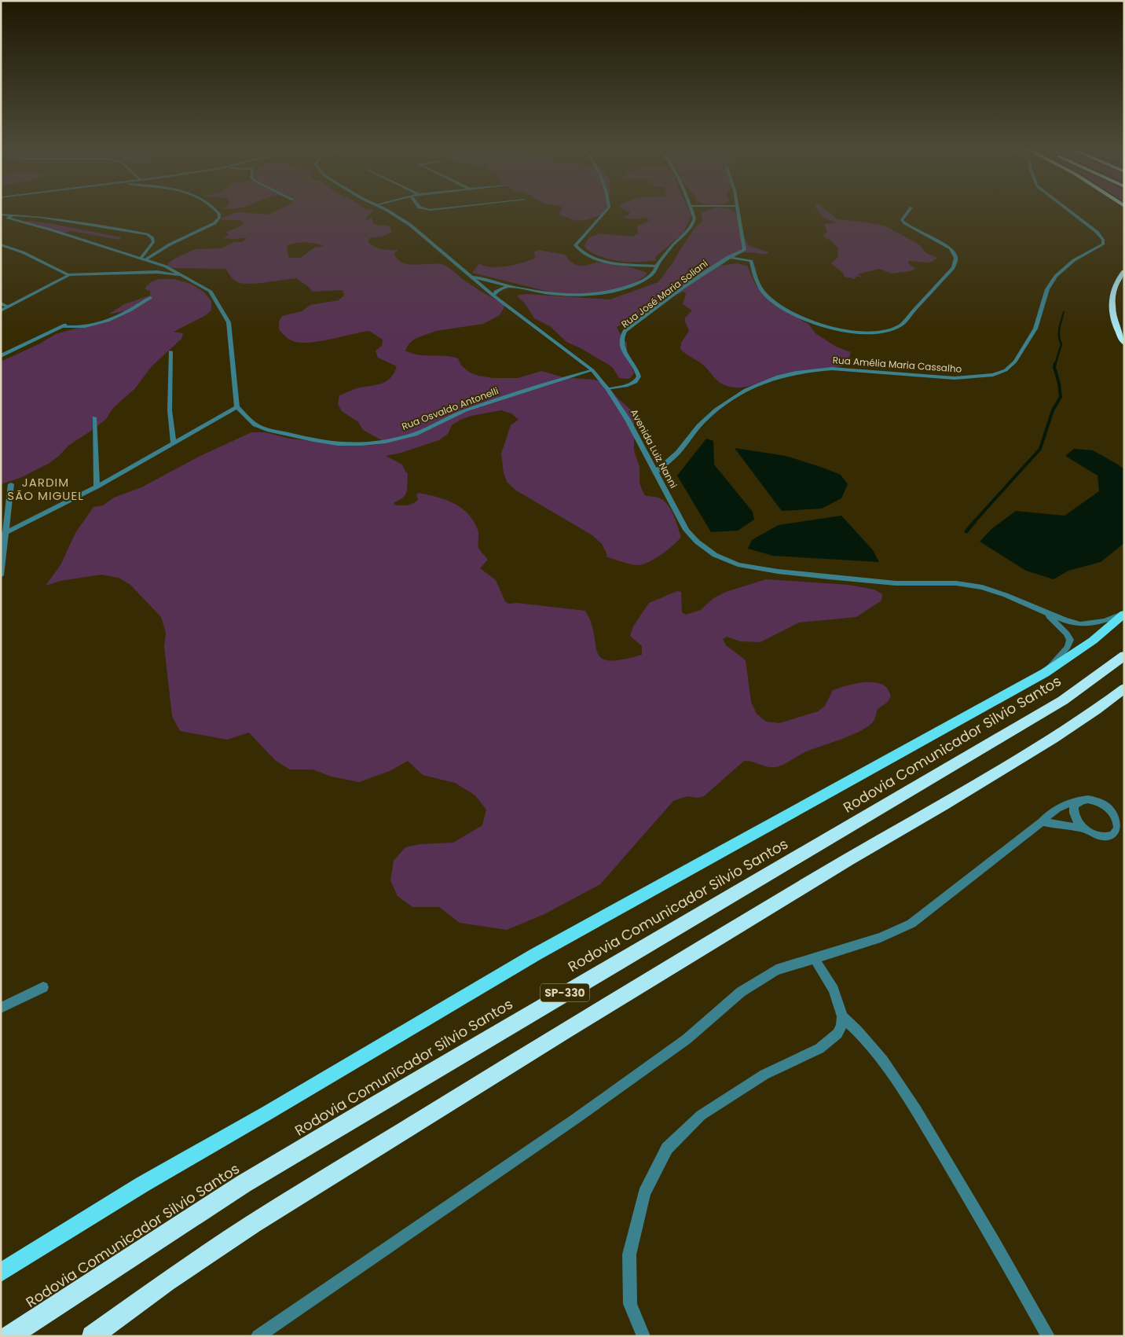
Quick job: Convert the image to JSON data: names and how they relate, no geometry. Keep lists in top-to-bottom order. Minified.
{"streets":{"highway":["Rodovia Comunicador Silvio Santos","SP-330"],"street":["Rua José Maria Soliani","Rua Amélia Maria Cassalho","Rua Osvaldo Antonelli","Avenida Luiz Nanni"]},"crossings":[["Rua José Maria Soliani","Avenida Luiz Nanni"],["Rua Amélia Maria Cassalho","Avenida Luiz Nanni"],["Rua Osvaldo Antonelli","Avenida Luiz Nanni"]],"districts":["JARDIM SÃO MIGUEL"]}
